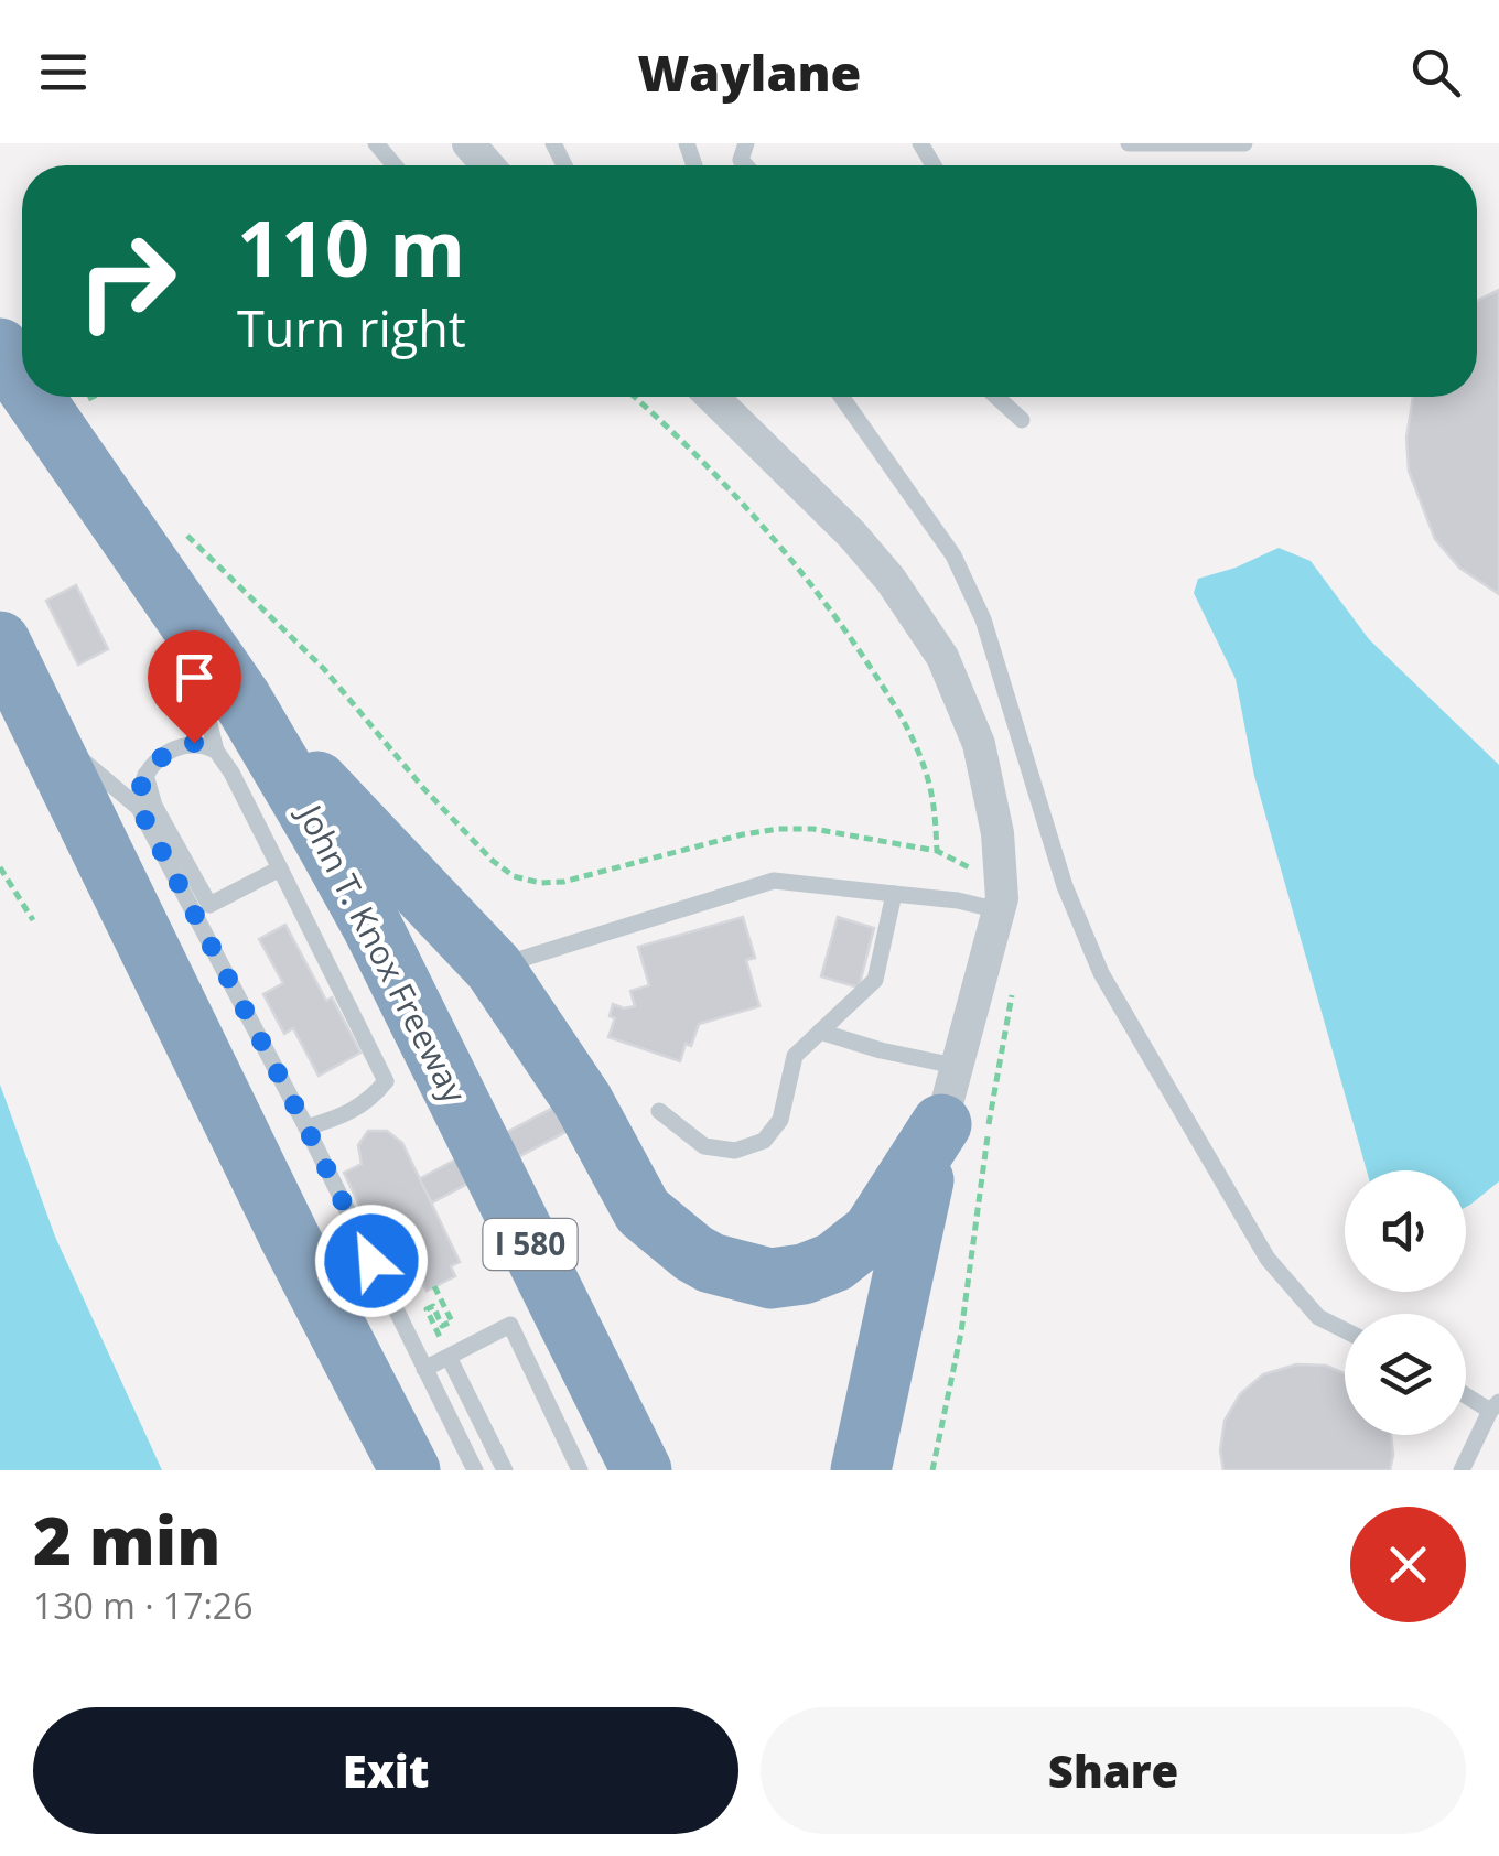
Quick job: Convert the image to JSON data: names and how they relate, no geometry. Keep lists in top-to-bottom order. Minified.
{"streets":{"highway":["John T. Knox Freeway","I 580"]},"page":{"header":"Waylane","turn":["110 m","Turn right"],"heading":["2 min","130 m · 17:26"],"buttons":["Exit","Share"]}}
